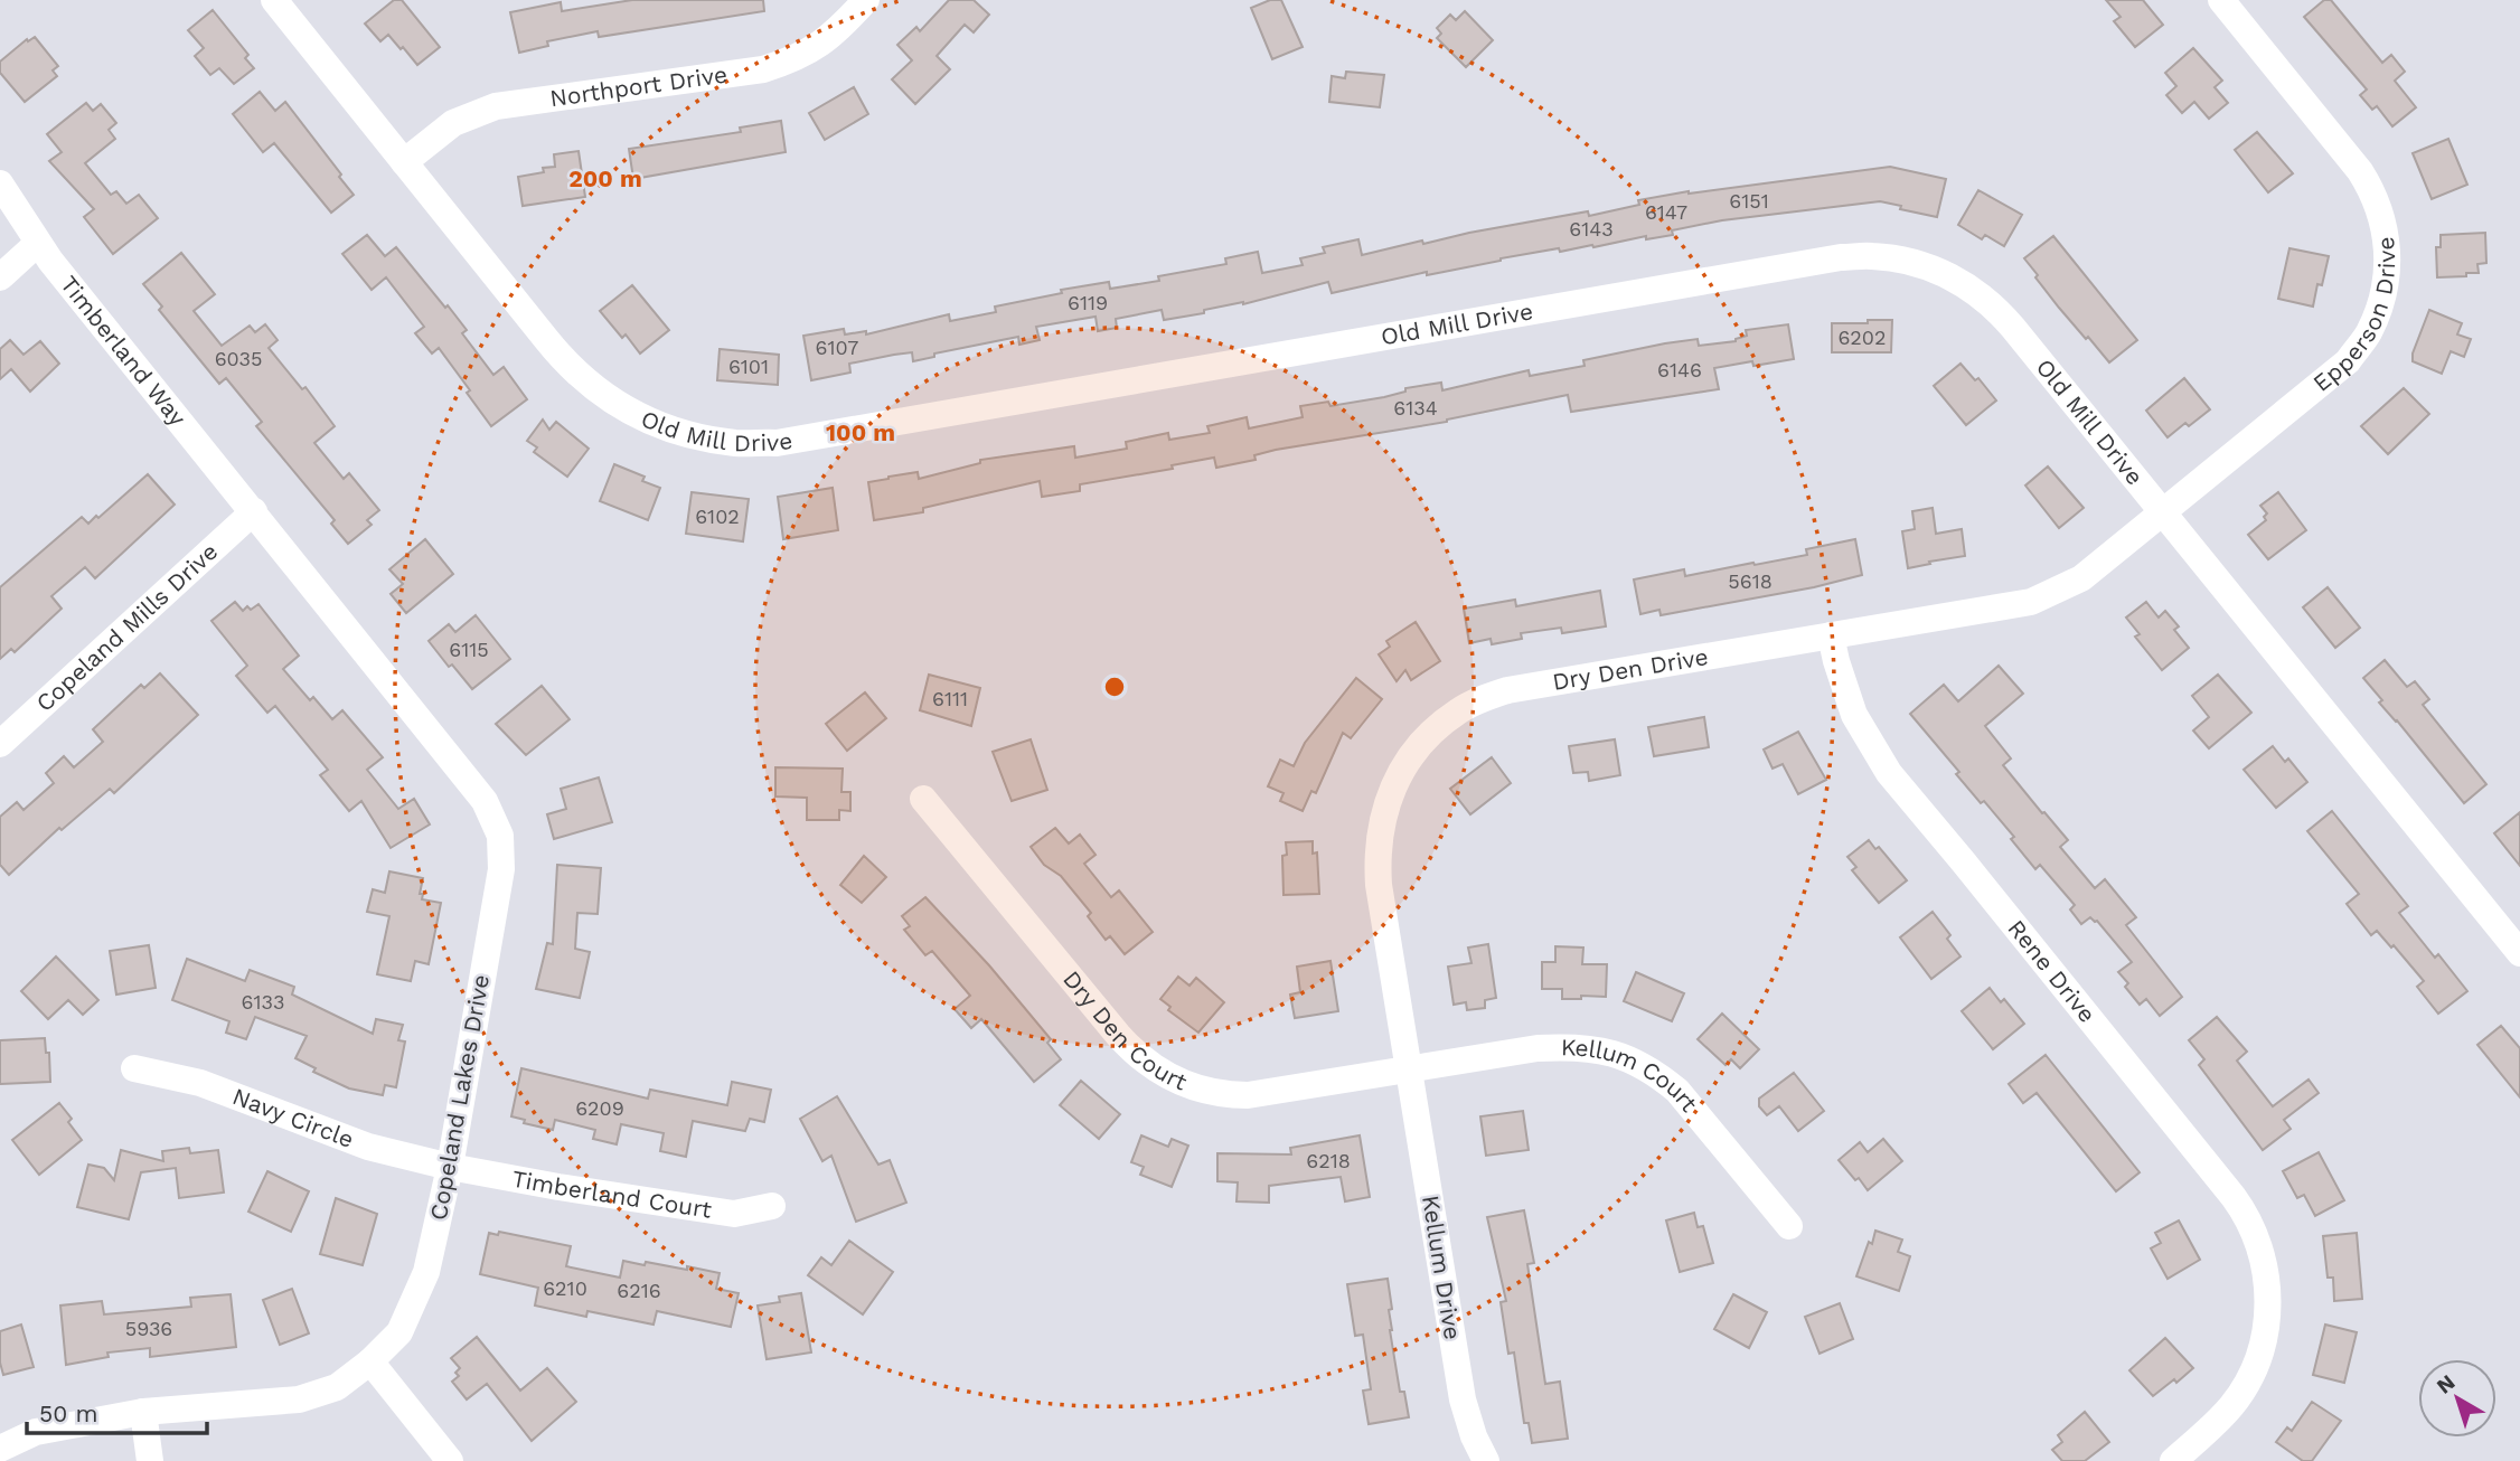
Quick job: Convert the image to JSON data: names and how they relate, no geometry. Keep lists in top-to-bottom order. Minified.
{"streets":{"street":["Northport Drive","Epperson Drive","Old Mill Drive","Timberland Way","Copeland Mills Drive","Dry Den Drive","Rene Drive","Dry Den Court","Kellum Court","Copeland Lakes Drive","Navy Circle","Timberland Court","Kellum Drive"]},"crossings":[["Northport Drive","Old Mill Drive"],["Epperson Drive","Old Mill Drive"],["Epperson Drive","Dry Den Drive"],["Old Mill Drive","Dry Den Drive"],["Timberland Way","Copeland Mills Drive"],["Timberland Way","Copeland Lakes Drive"],["Copeland Mills Drive","Copeland Lakes Drive"],["Dry Den Drive","Rene Drive"],["Dry Den Drive","Dry Den Court"],["Dry Den Drive","Kellum Court"],["Dry Den Drive","Kellum Drive"],["Dry Den Court","Kellum Court"],["Dry Den Court","Kellum Drive"],["Kellum Court","Kellum Drive"],["Copeland Lakes Drive","Navy Circle"],["Copeland Lakes Drive","Timberland Court"],["Navy Circle","Timberland Court"]],"house_numbers":["6151","6147","6143","6119","6202","6107","6035","6101","6146","6134","6102","5618","6115","6111","6133","6209","6218","6210","6216","5936"],"scale_bar":"50 m","north":"top left","rings":["200 m","100 m"]}
